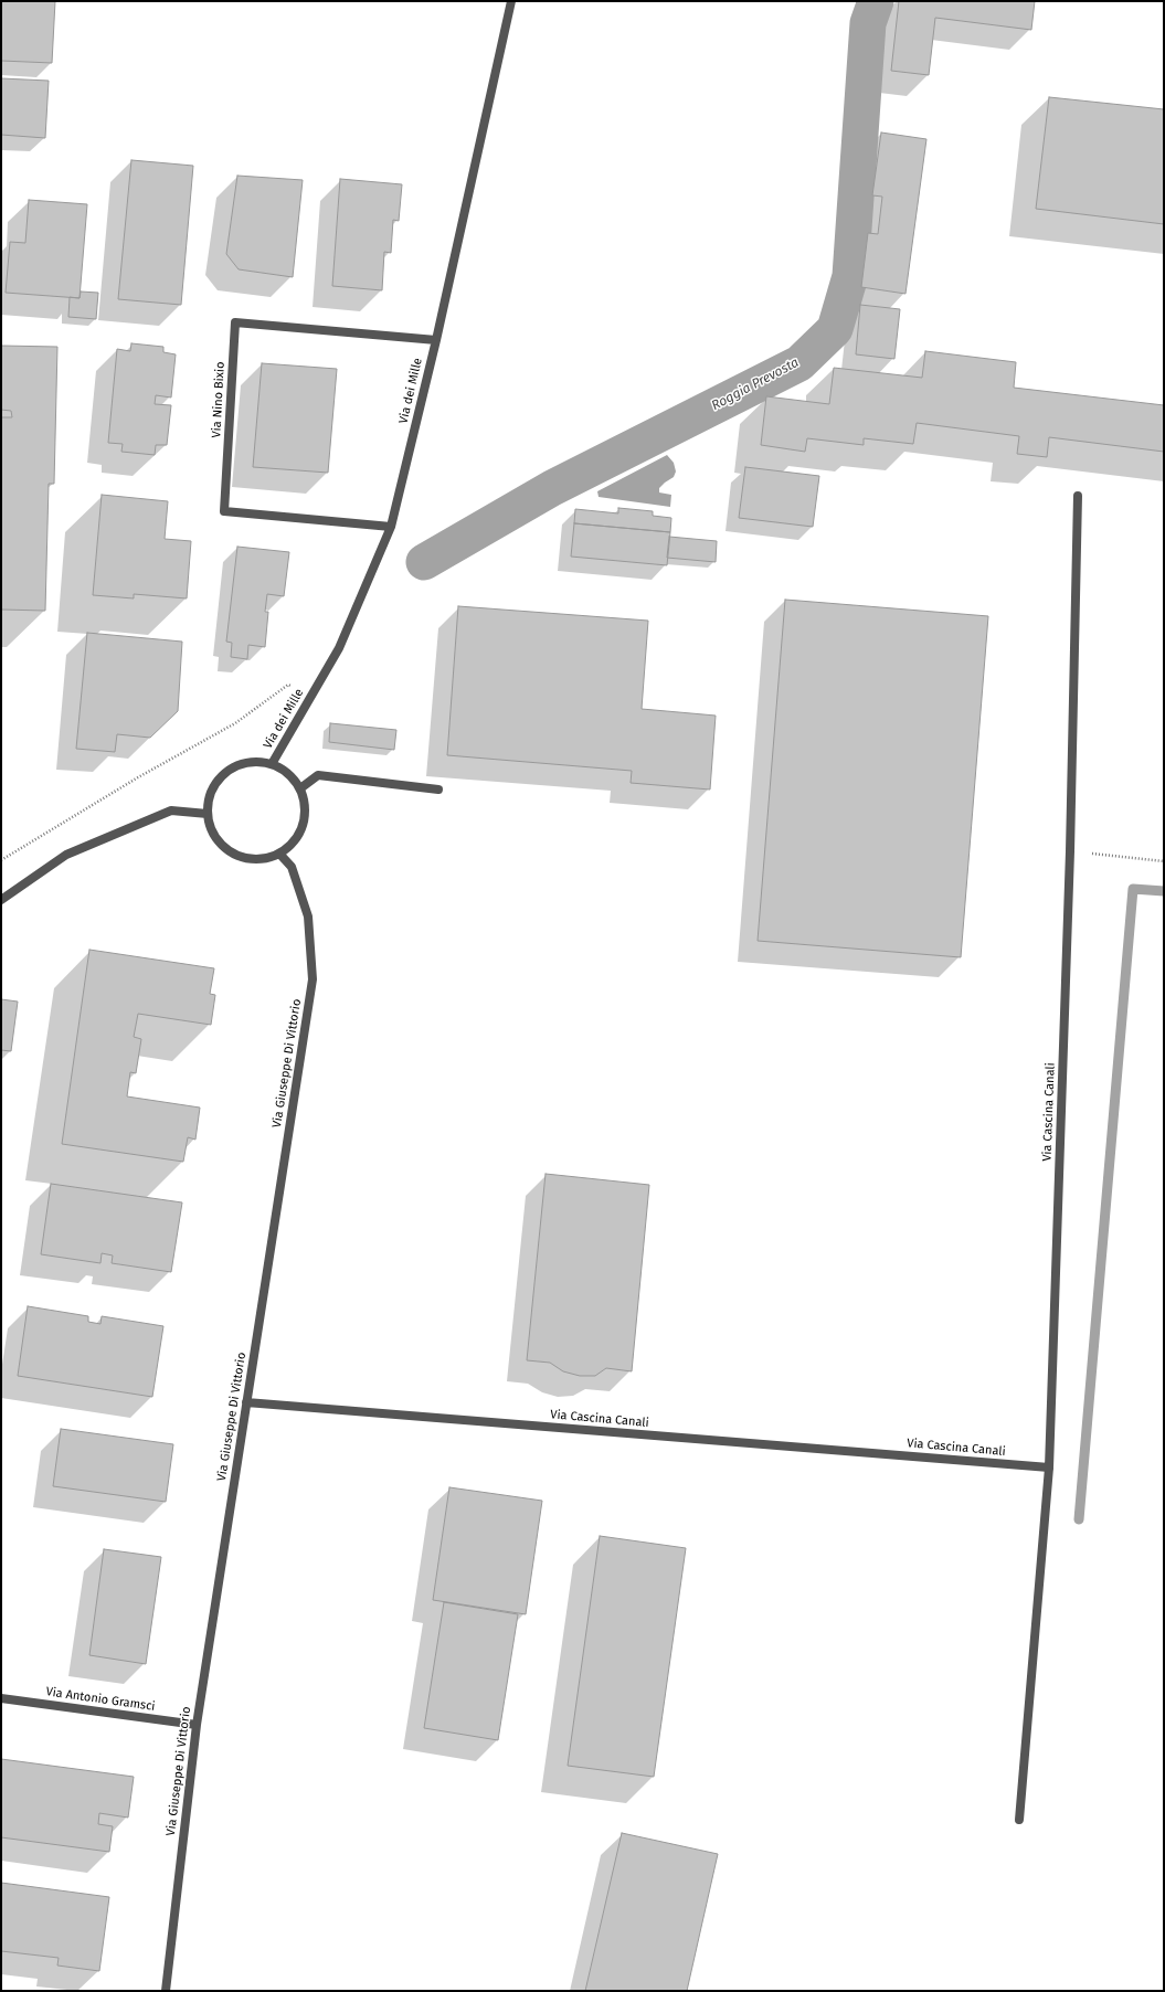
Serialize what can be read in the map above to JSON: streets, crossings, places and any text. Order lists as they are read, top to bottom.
{
  "streets": {
    "street": [
      "Via dei Mille",
      "Via Nino Bixio",
      "Via Giuseppe Di Vittorio",
      "Via Cascina Canali",
      "Via Antonio Gramsci"
    ]
  },
  "crossings": [
    ["Via dei Mille", "Via Nino Bixio"],
    ["Via dei Mille", "Via Giuseppe Di Vittorio"],
    ["Via Giuseppe Di Vittorio", "Via Cascina Canali"],
    ["Via Giuseppe Di Vittorio", "Via Antonio Gramsci"]
  ],
  "water": ["Roggia Prevosta"]
}
